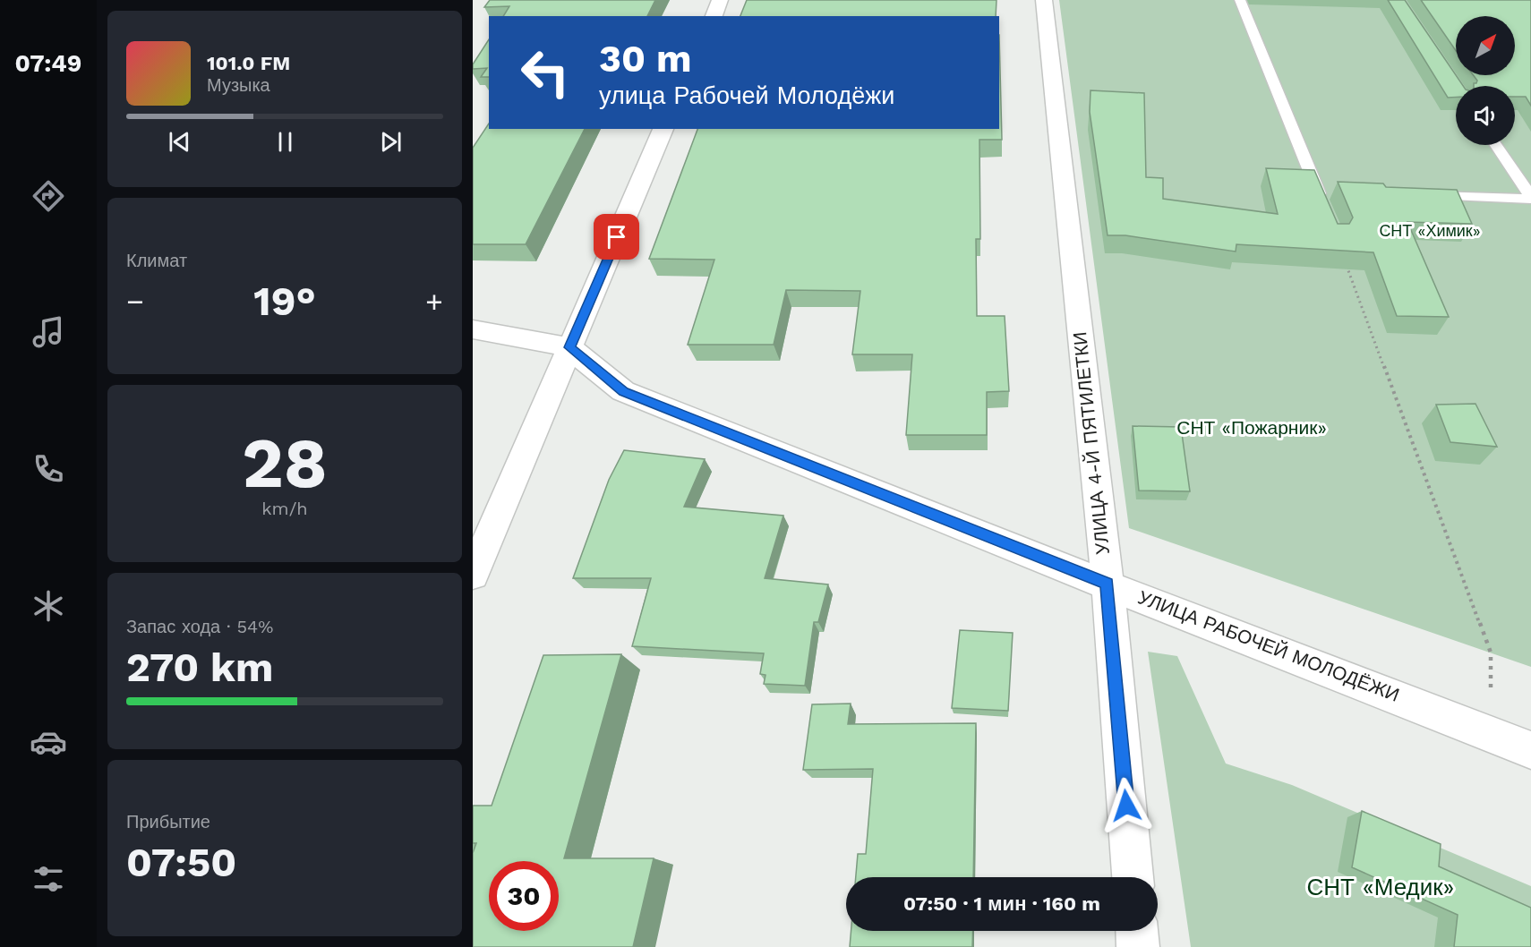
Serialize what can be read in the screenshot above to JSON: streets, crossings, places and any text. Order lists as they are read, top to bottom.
{
  "streets": {
    "street": ["УЛИЦА 4-Й ПЯТИЛЕТКИ", "УЛИЦА РАБОЧЕЙ МОЛОДЁЖИ"]
  },
  "crossings": [
    ["УЛИЦА 4-Й ПЯТИЛЕТКИ", "УЛИЦА РАБОЧЕЙ МОЛОДЁЖИ"]
  ],
  "parks": ["СНТ «Химик»", "СНТ «Пожарник»", "СНТ «Медик»"],
  "north": "top right",
  "page": {
    "tabs": "07:49",
    "turn": ["30 m", "улица Рабочей Молодёжи"],
    "song": ["101.0 FM", "Музыка"],
    "tile": [
      "Климат",
      ["28", "km/h"],
      ["Запас хода · 54%", "270 km"],
      ["Прибытие", "07:50"]
    ],
    "heat": ["−", "19°", "+"],
    "limit": "30",
    "trip": "07:50 · 1 мин · 160 m"
  }
}
